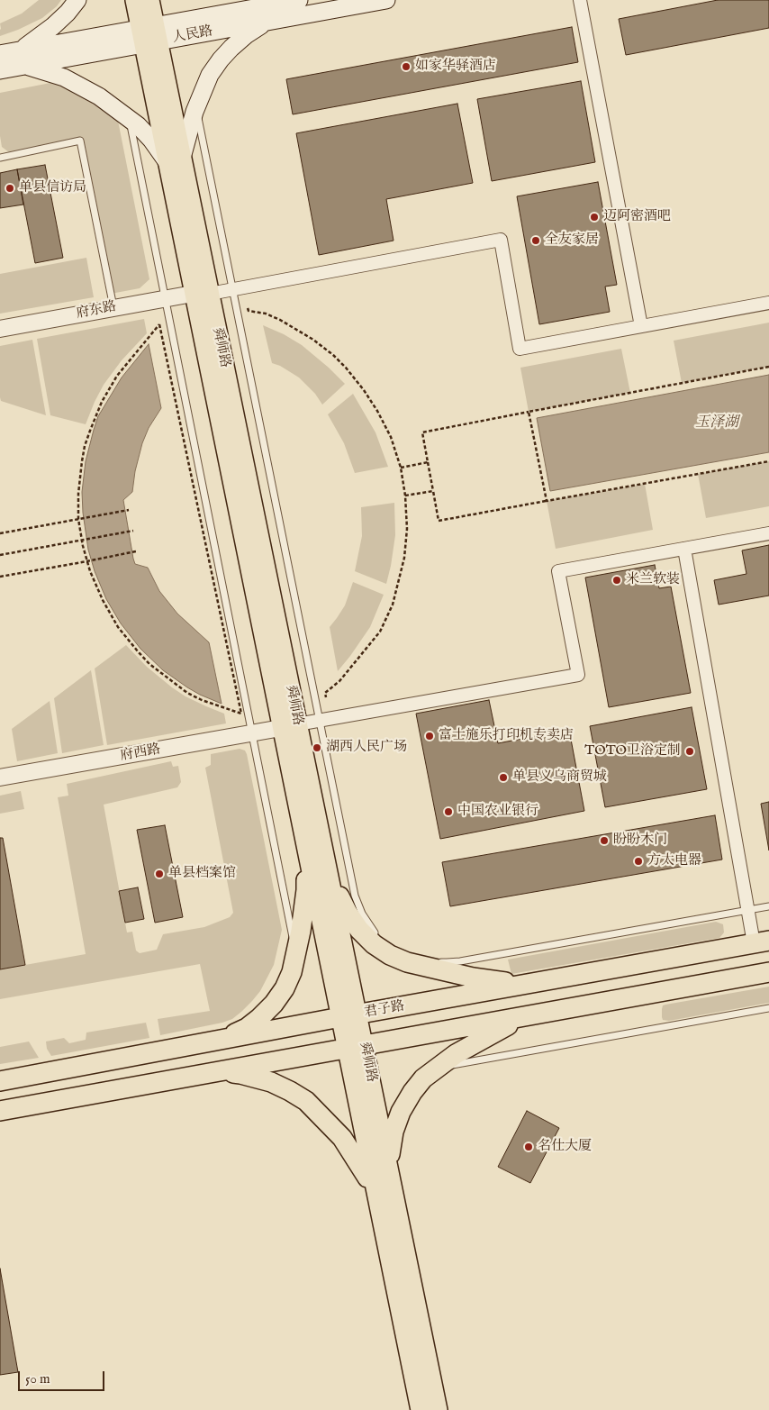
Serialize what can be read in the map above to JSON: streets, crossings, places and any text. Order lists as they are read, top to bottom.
{
  "streets": {
    "main road": ["人民路", "舜师路", "君子路"],
    "street": ["府东路", "府西路"]
  },
  "crossings": [
    ["人民路", "舜师路"],
    ["府东路", "舜师路"],
    ["舜师路", "府西路"],
    ["舜师路", "君子路"]
  ],
  "water": ["玉泽湖"],
  "places": [
    "如家华驿酒店",
    "单县信访局",
    "迈阿密酒吧",
    "全友家居",
    "米兰软装",
    "富士施乐打印机专卖店",
    "湖西人民广场",
    "TOTO卫浴定制",
    "单县义乌商贸城",
    "中国农业银行",
    "盼盼木门",
    "方太电器",
    "单县档案馆",
    "名仕大厦"
  ],
  "scale_bar": "50 m"
}
